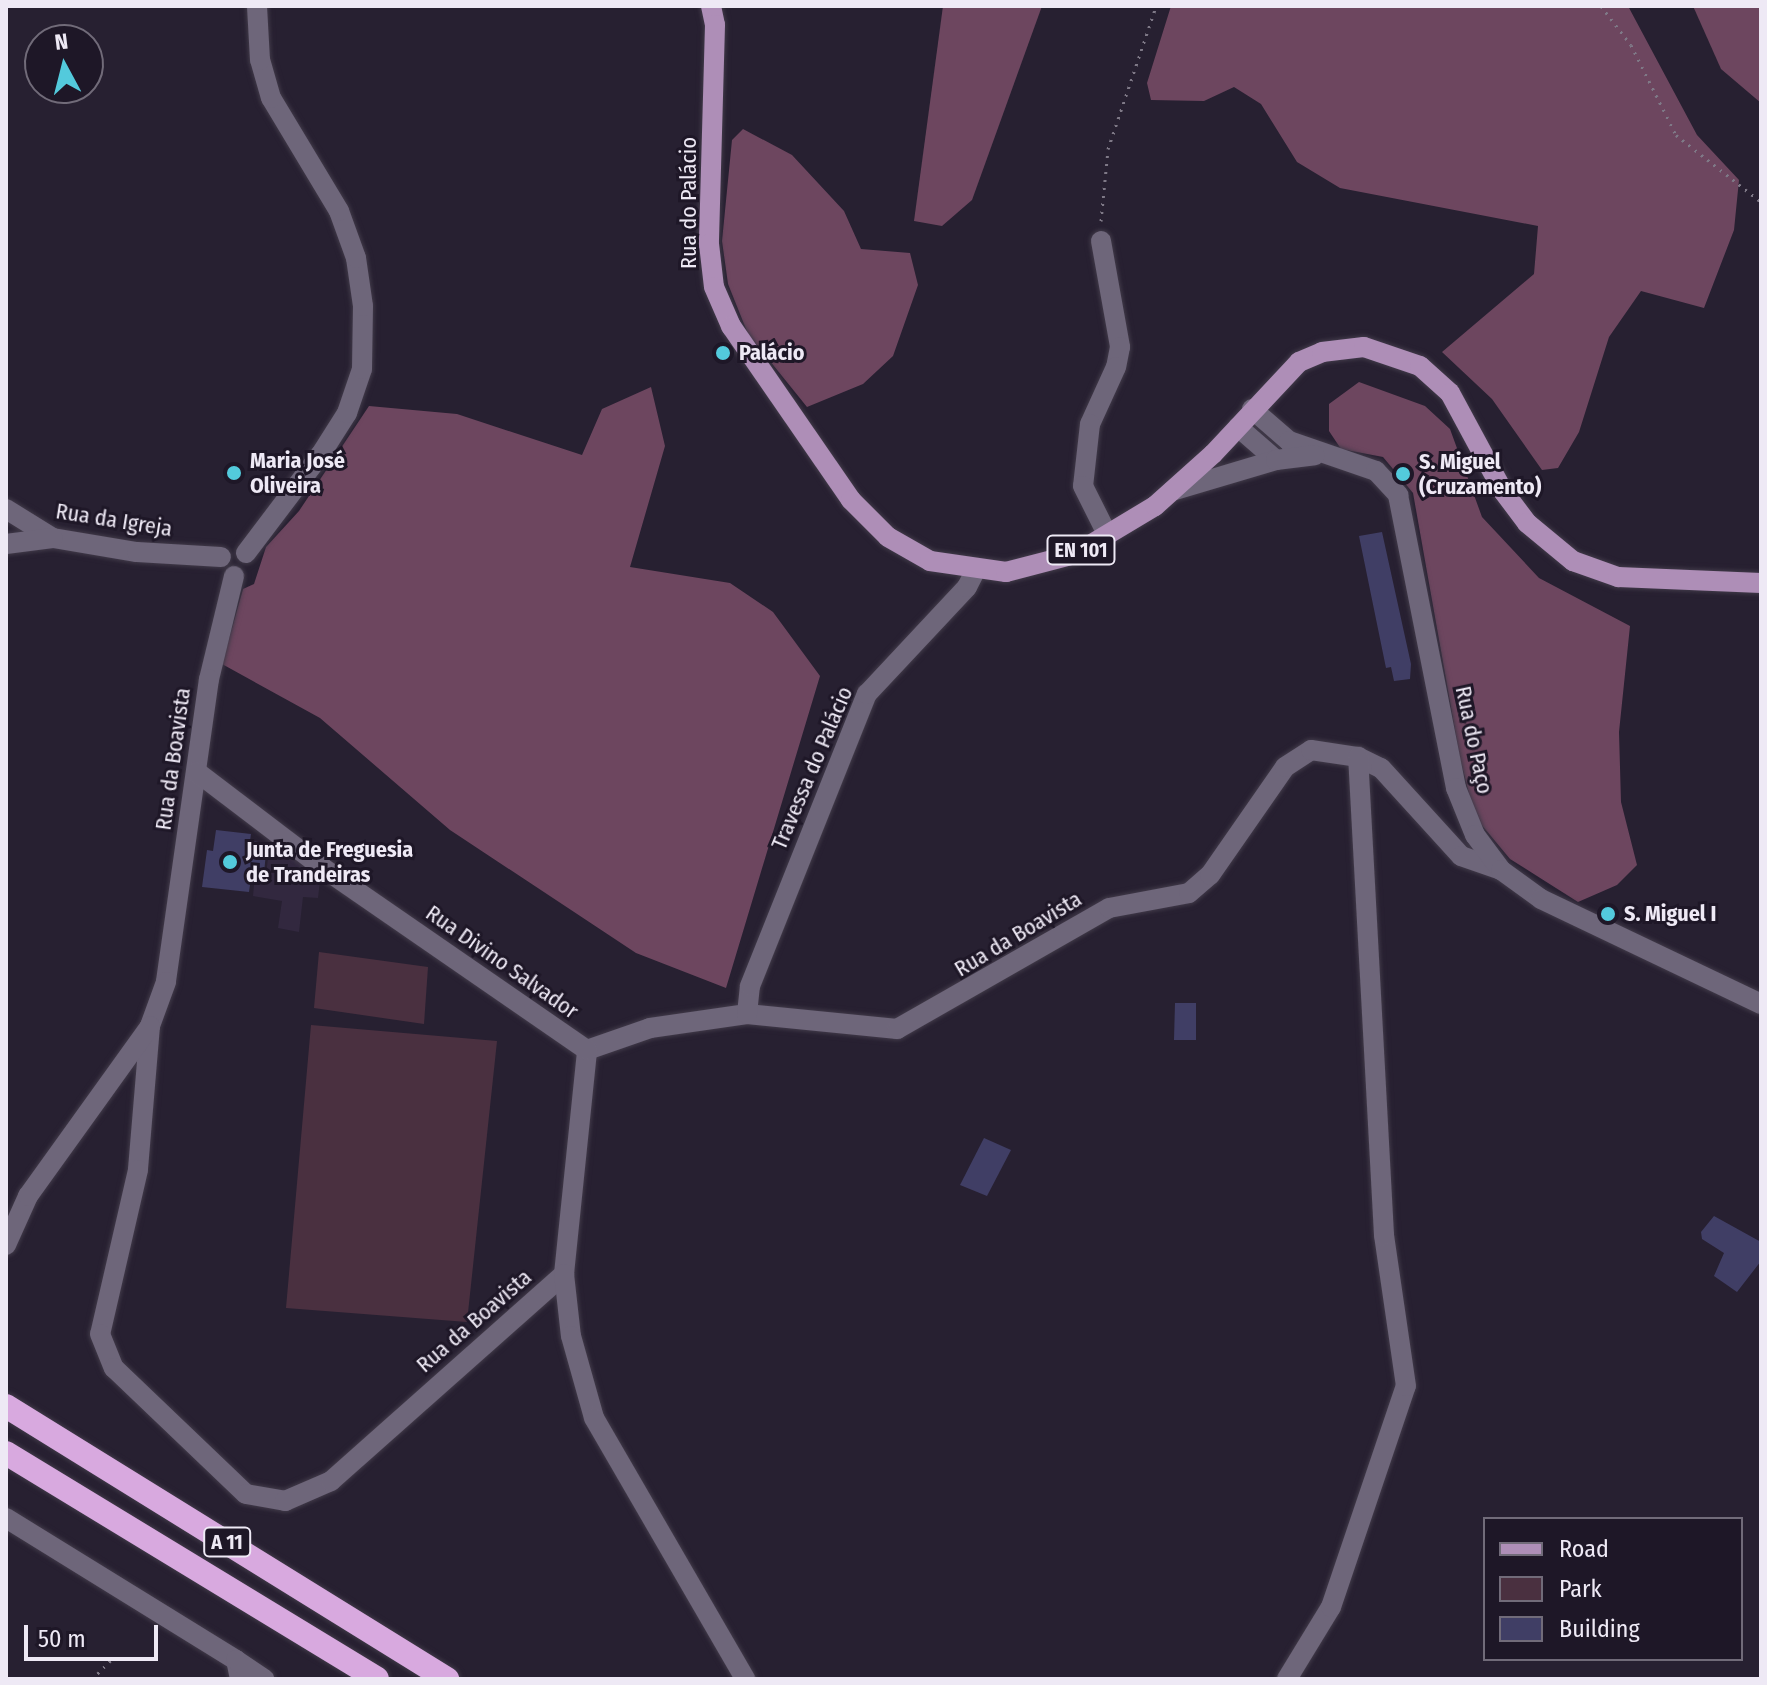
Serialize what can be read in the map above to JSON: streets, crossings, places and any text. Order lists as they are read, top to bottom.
{
  "streets": {
    "highway": ["A 11"],
    "main road": ["Rua do Palácio", "EN 101"],
    "street": [
      "Rua da Igreja",
      "Rua do Paço",
      "Rua da Boavista",
      "Travessa do Palácio",
      "Rua Divino Salvador"
    ]
  },
  "crossings": [
    ["Rua do Palácio", "EN 101"],
    ["Rua do Palácio", "Travessa do Palácio"],
    ["Rua da Igreja", "Rua da Boavista"],
    ["EN 101", "Rua do Paço"],
    ["EN 101", "Travessa do Palácio"],
    ["Rua do Paço", "Rua da Boavista"],
    ["Rua da Boavista", "Travessa do Palácio"],
    ["Rua da Boavista", "Rua Divino Salvador"]
  ],
  "places": [
    "Palácio",
    "Maria José Oliveira",
    "S. Miguel (Cruzamento)",
    "Junta de Freguesia de Trandeiras",
    "S. Miguel I"
  ],
  "legend": ["Road", "Park", "Building"],
  "scale_bar": "50 m",
  "north": "top"
}
